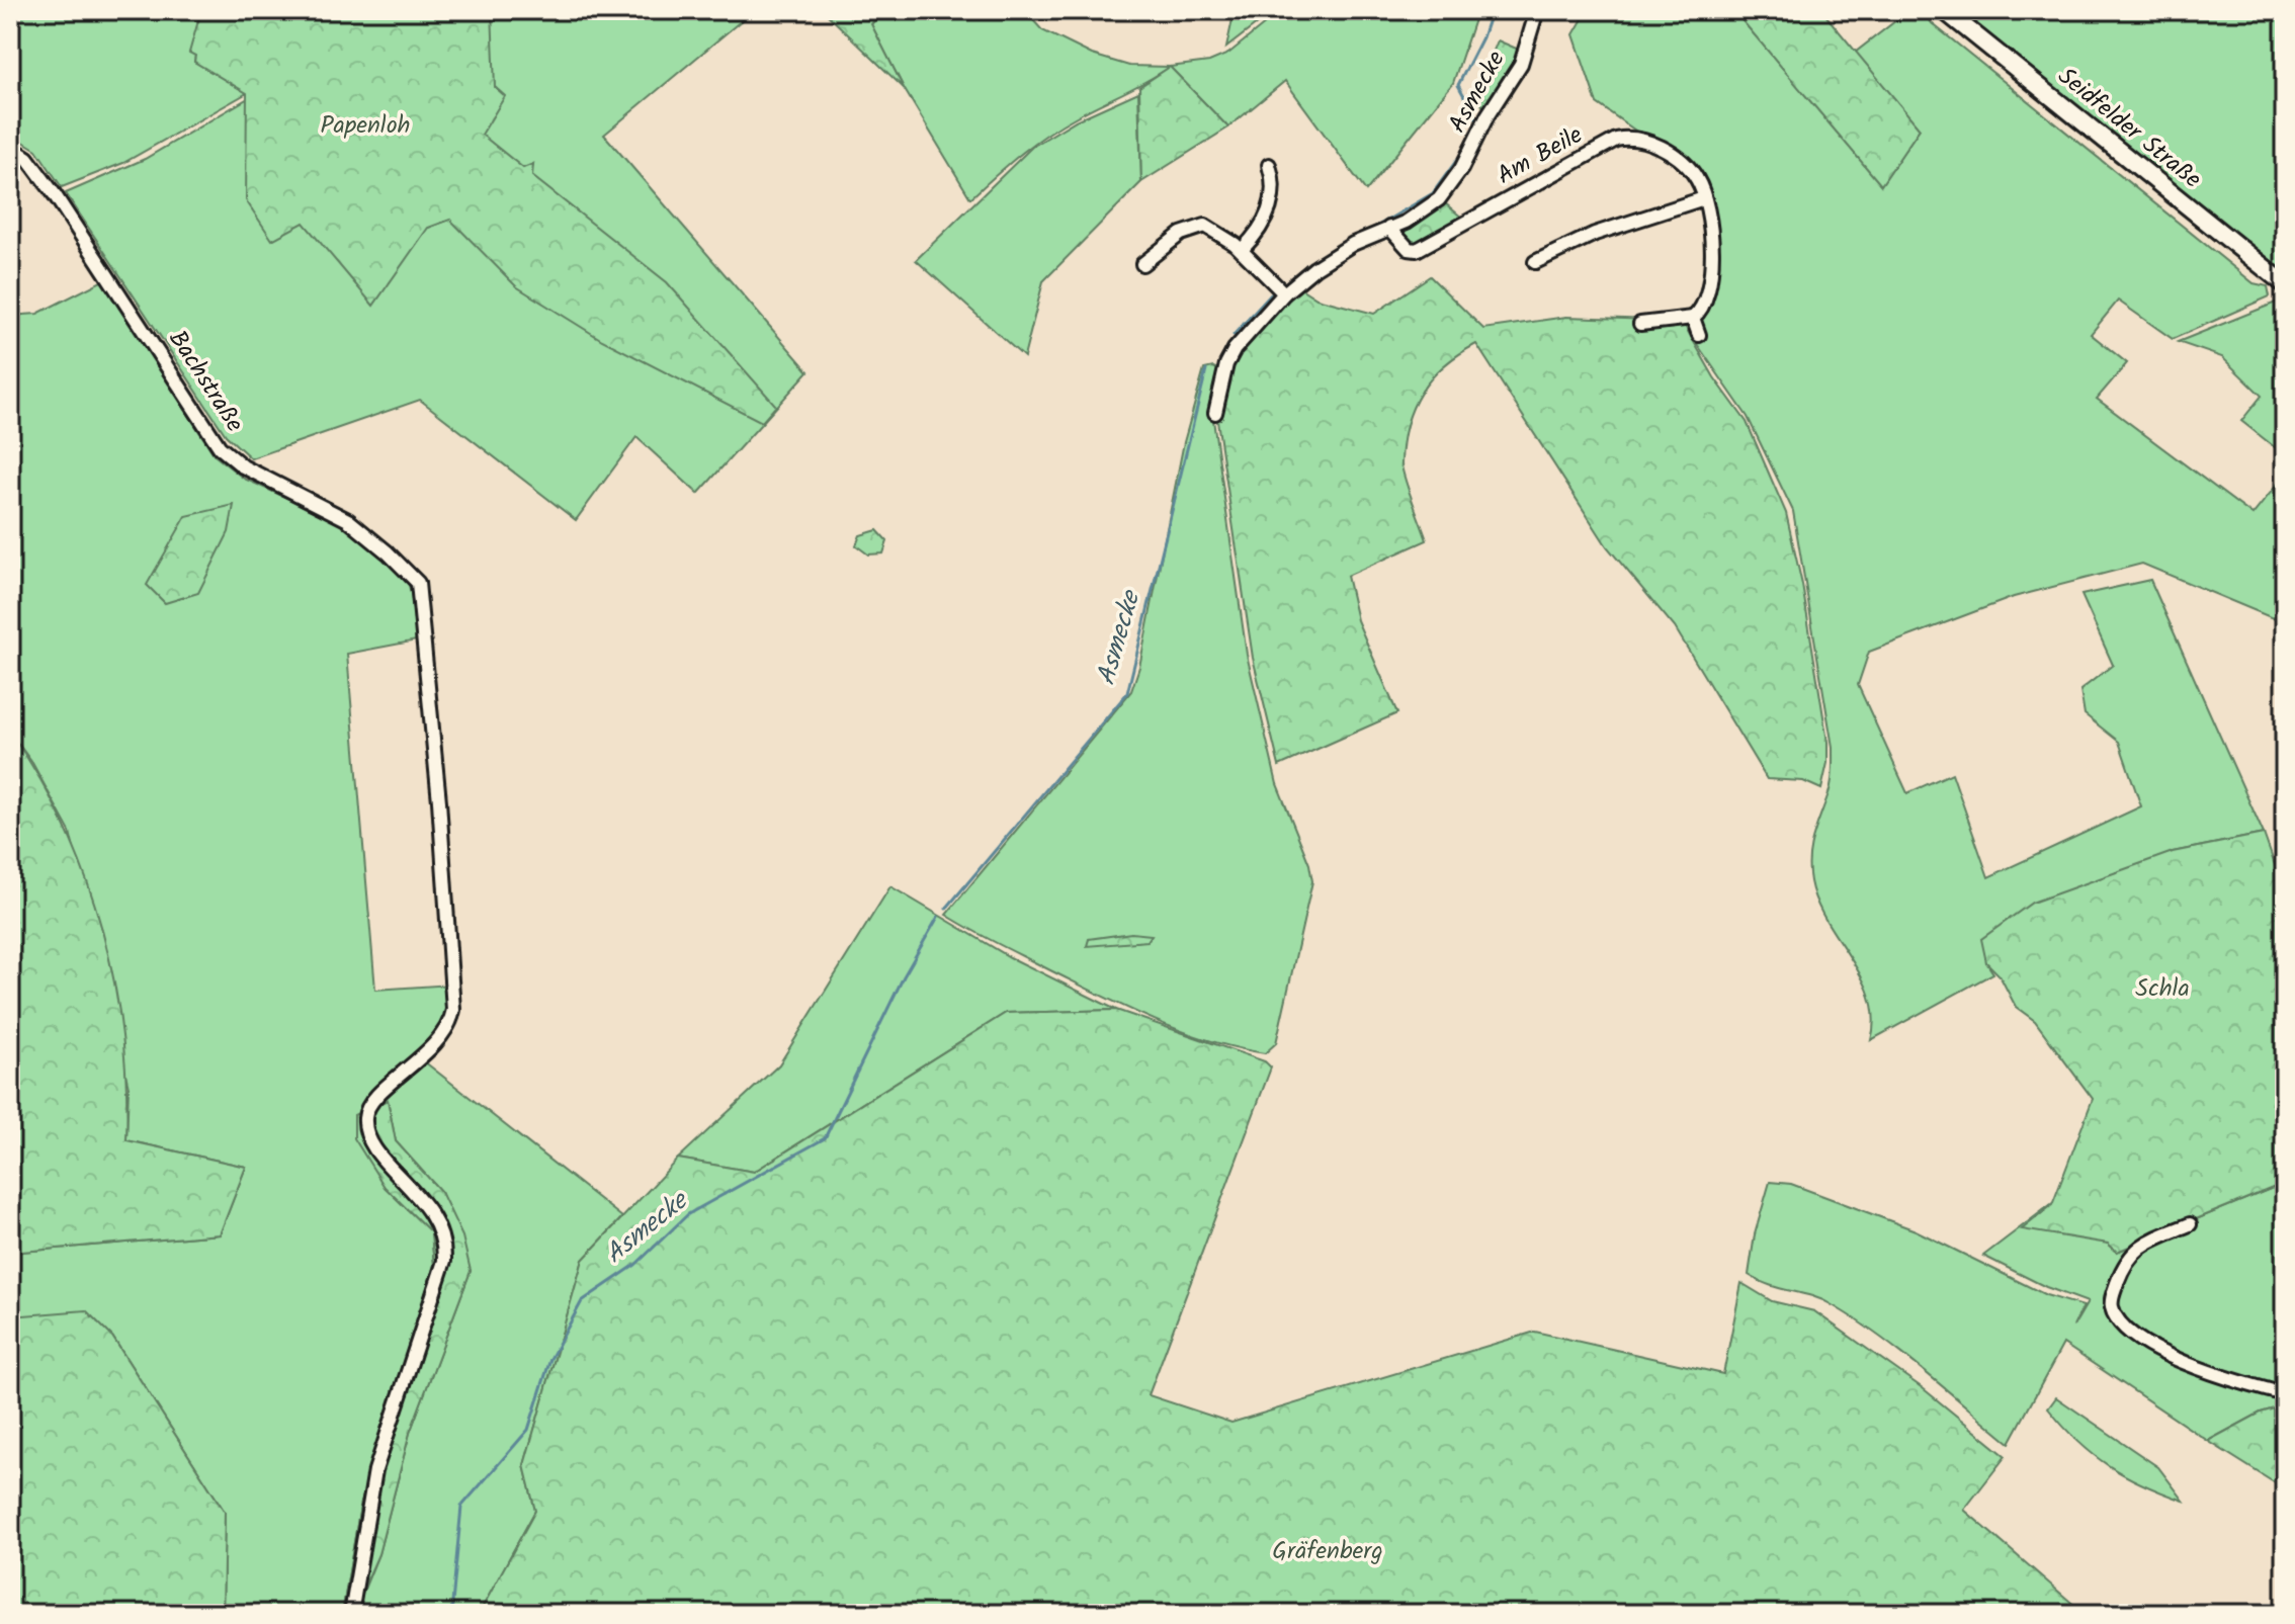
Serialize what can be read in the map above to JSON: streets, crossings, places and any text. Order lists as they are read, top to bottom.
{
  "streets": {
    "main road": ["Seidfelder Straße"],
    "street": ["Asmecke", "Am Beile", "Bachstraße"]
  },
  "crossings": [
    ["Asmecke", "Am Beile"]
  ],
  "water": ["Asmecke"],
  "parks": ["Papenloh", "Schla", "Gräfenberg"]
}
